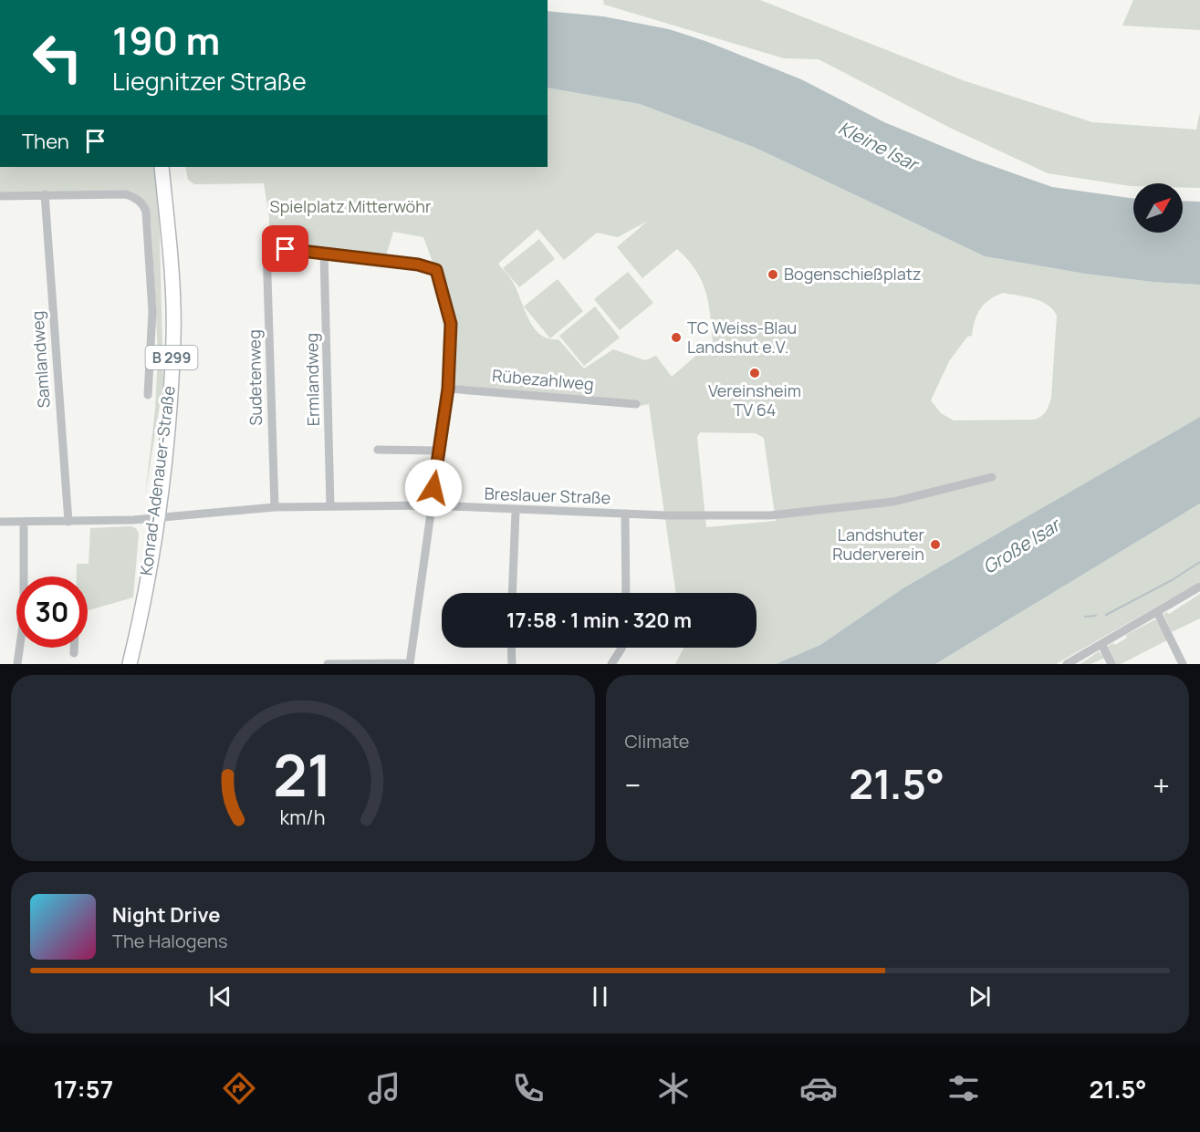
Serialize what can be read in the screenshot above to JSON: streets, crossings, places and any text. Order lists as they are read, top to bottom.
{
  "streets": {
    "main road": ["B 299", "Konrad-Adenauer-Straße"],
    "street": [
      "Samlandweg",
      "Sudetenweg",
      "Ermlandweg",
      "Rübezahlweg",
      "Breslauer Straße"
    ]
  },
  "crossings": [
    ["Samlandweg", "Breslauer Straße"],
    ["Sudetenweg", "Ermlandweg"],
    ["Sudetenweg", "Breslauer Straße"],
    ["Ermlandweg", "Breslauer Straße"],
    ["Konrad-Adenauer-Straße", "Breslauer Straße"]
  ],
  "water": ["Kleine Isar", "Große Isar"],
  "parks": ["Spielplatz Mitterwöhr"],
  "places": [
    "Bogenschießplatz",
    "TC Weiss-Blau Landshut e.V.",
    "Vereinsheim TV 64",
    "Landshuter Ruderverein"
  ],
  "north": "top right",
  "page": {
    "turn": ["190 m", "Liegnitzer Straße"],
    "then": "Then",
    "limit": "30",
    "trip": "17:58 · 1 min · 320 m",
    "tile": "Climate",
    "heat": ["−", "21.5°", "+"],
    "song": ["Night Drive", "The Halogens"],
    "tabs": ["17:57", "21.5°"],
    "gauge": ["21", "km/h"]
  }
}
